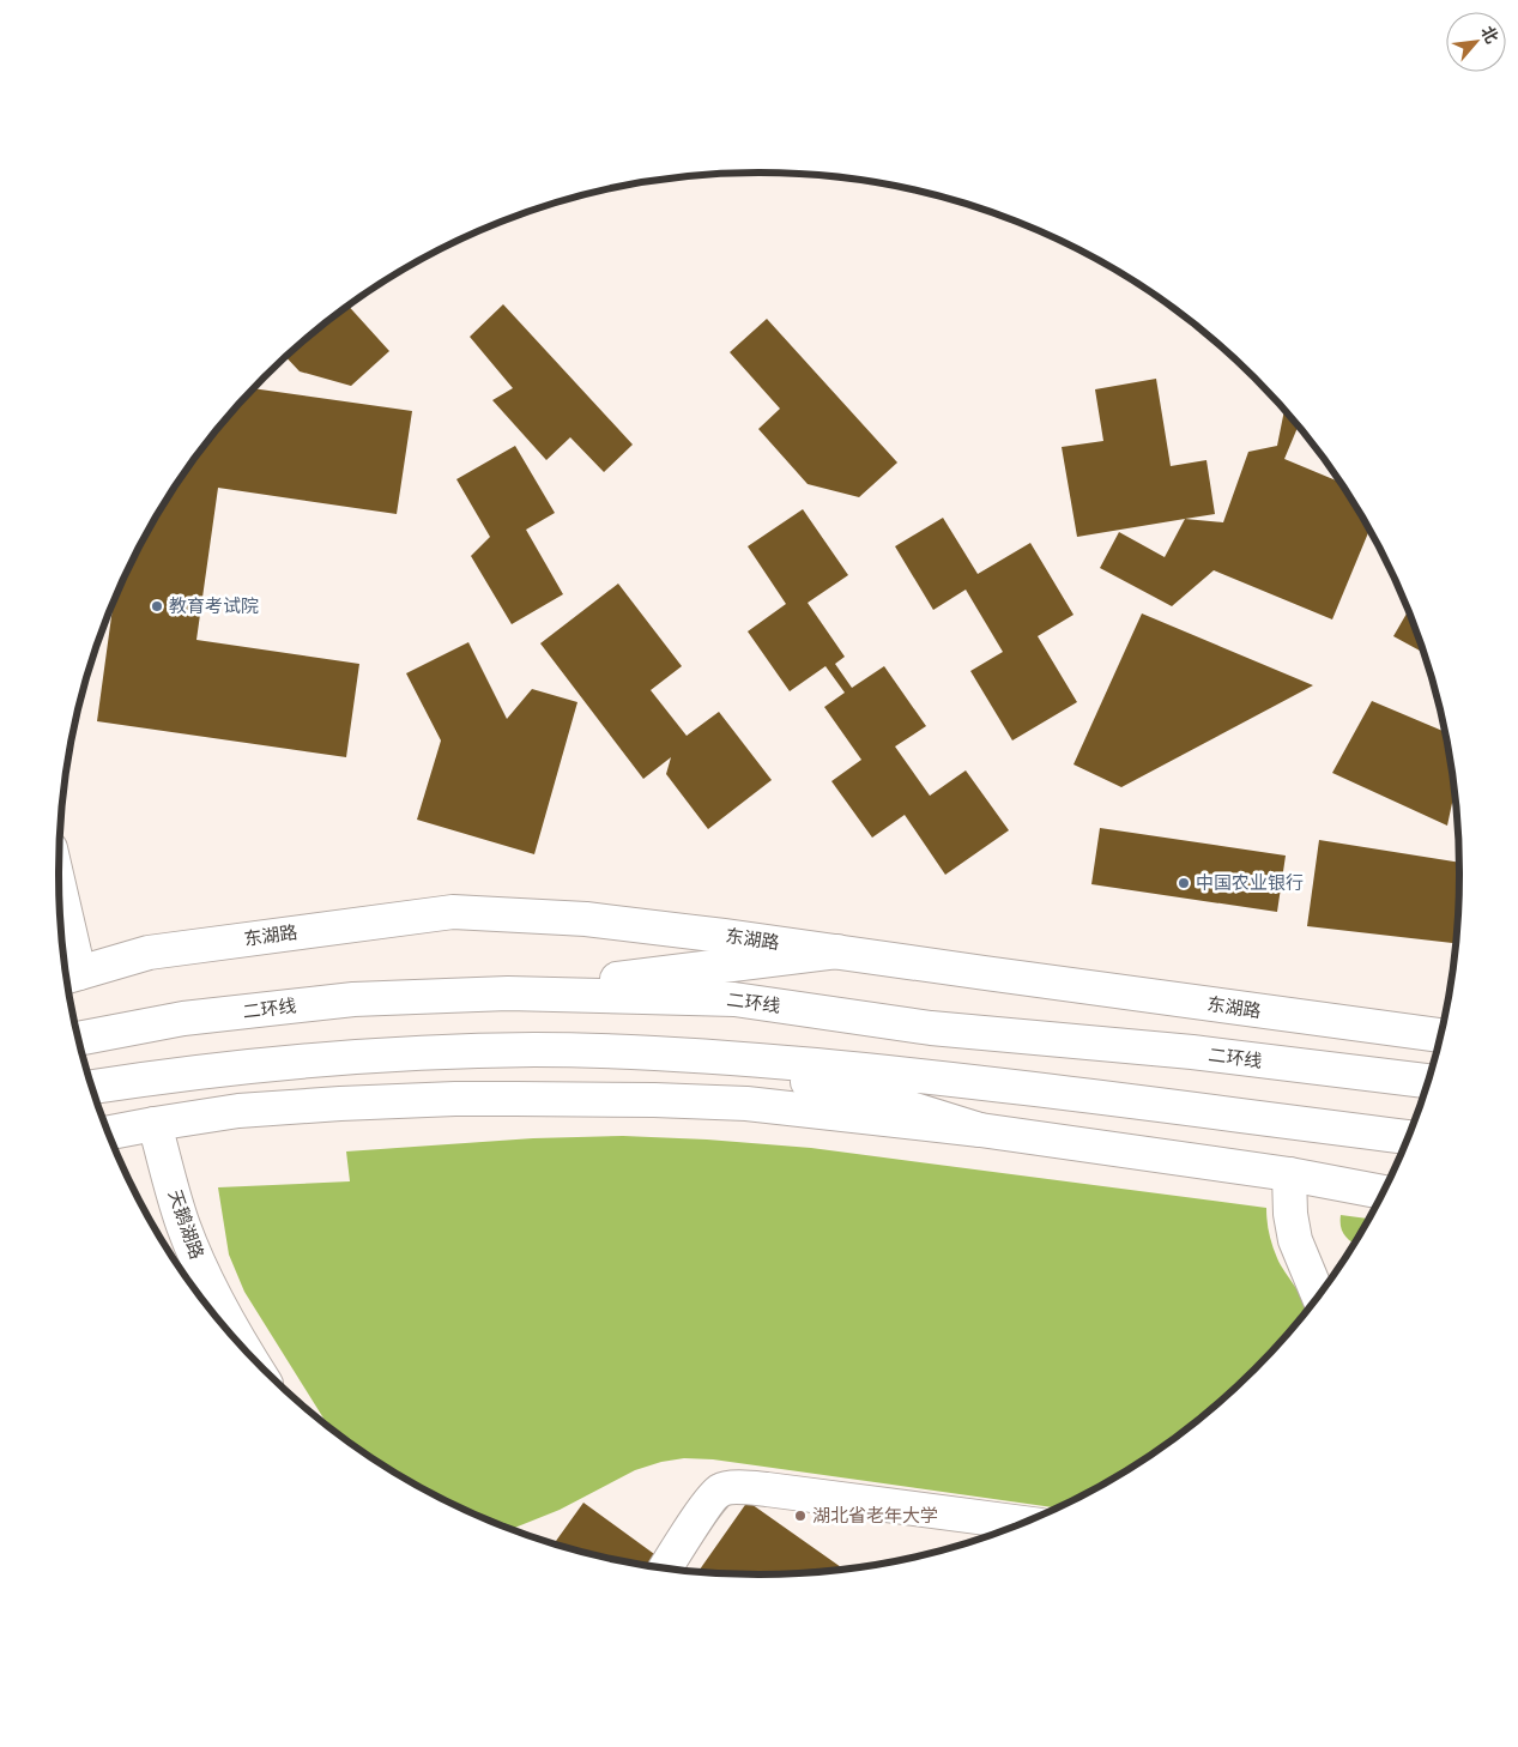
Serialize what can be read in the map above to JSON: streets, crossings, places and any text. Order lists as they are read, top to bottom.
{
  "streets": {
    "main road": ["东湖路", "二环线", "天鹅湖路"]
  },
  "places": ["教育考试院", "中国农业银行", "湖北省老年大学"],
  "north": "top right"
}
